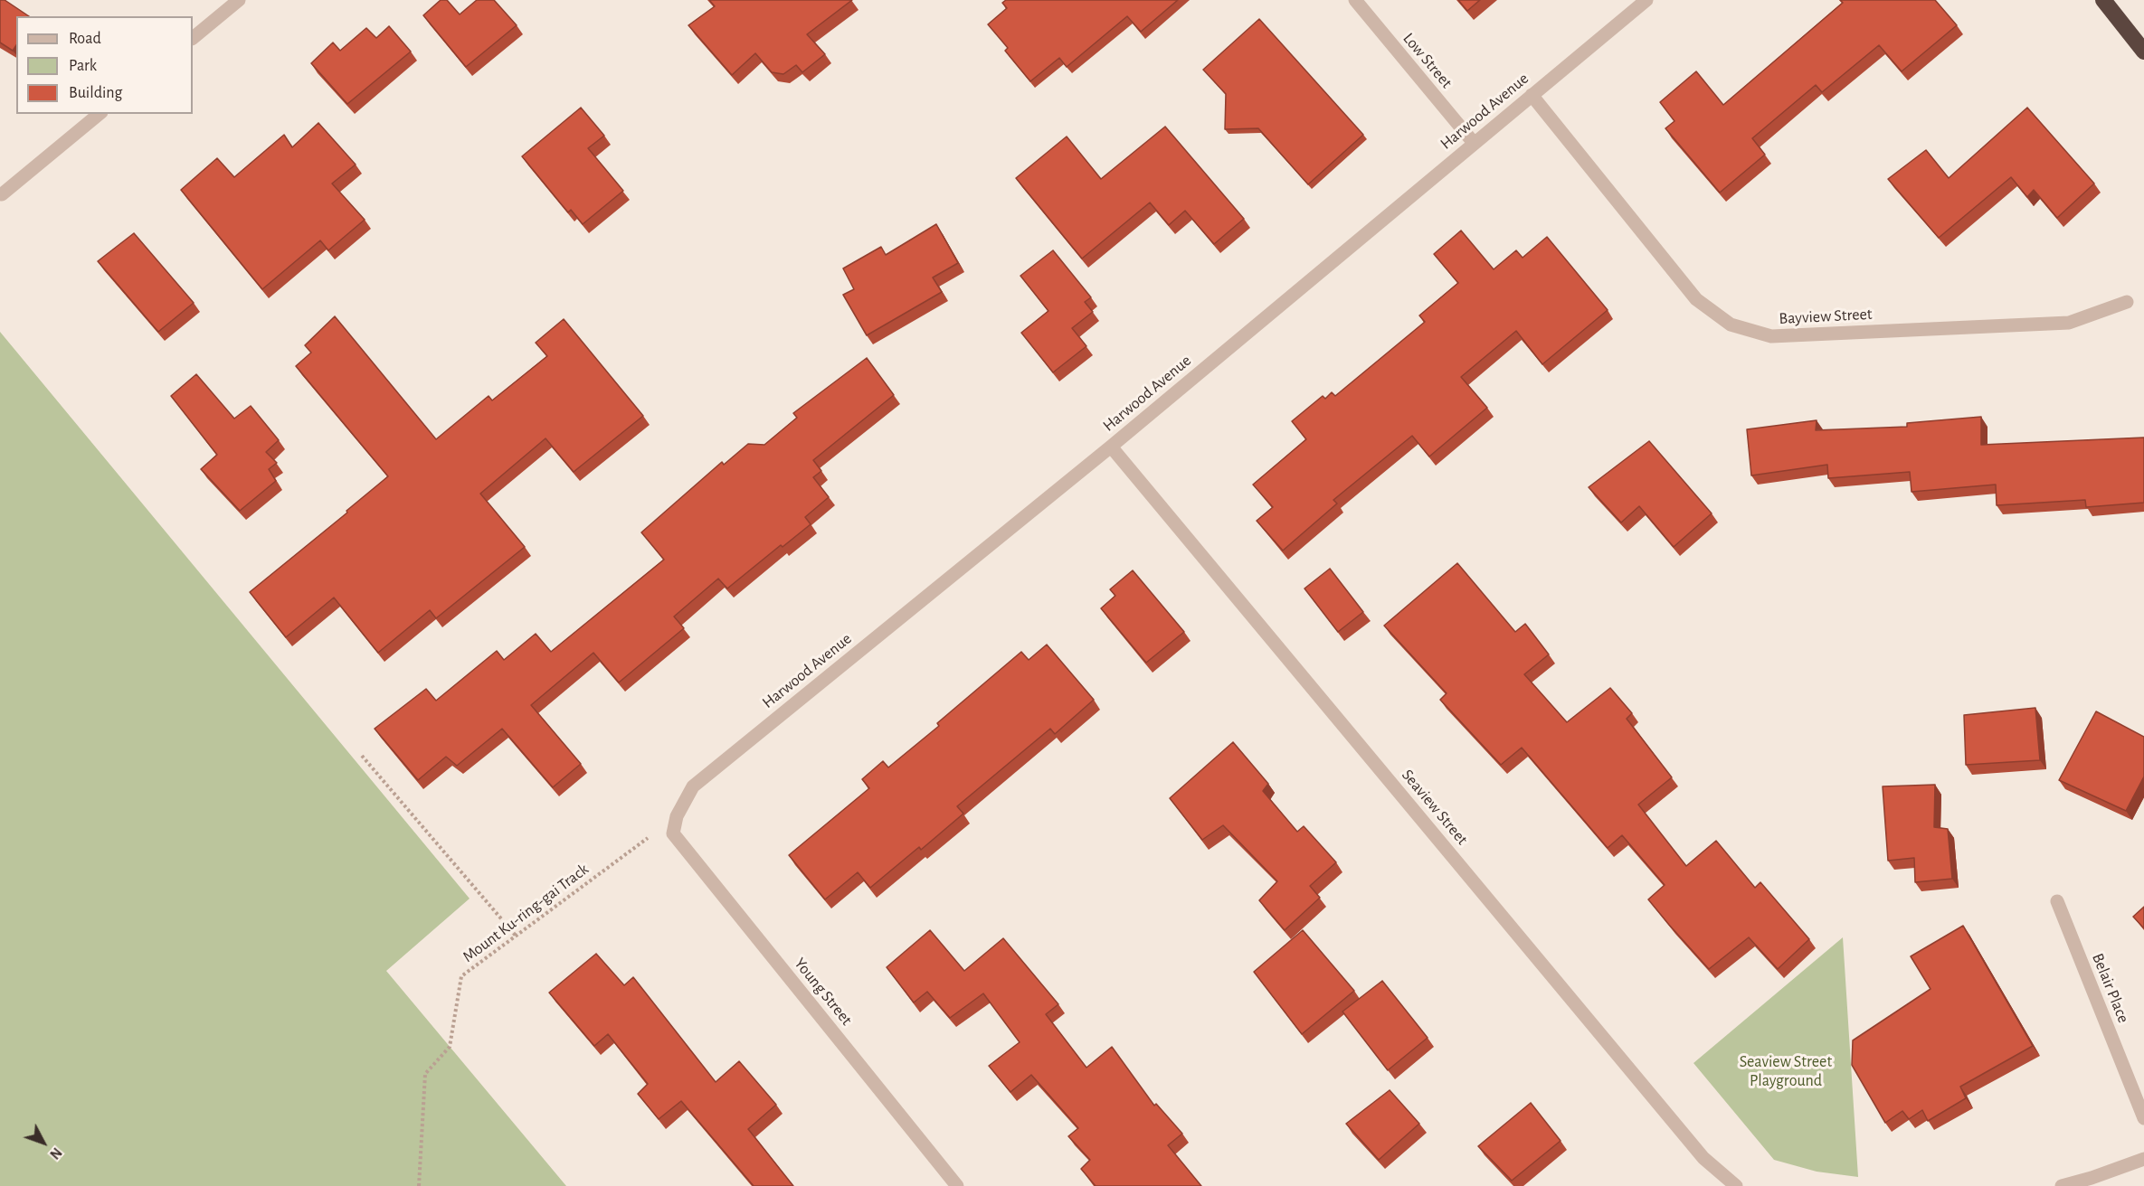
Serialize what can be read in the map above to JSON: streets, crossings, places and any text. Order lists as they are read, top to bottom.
{
  "streets": {
    "street": [
      "Low Street",
      "Harwood Avenue",
      "Bayview Street",
      "Seaview Street",
      "Belair Place",
      "Young Street"
    ],
    "path": ["Mount Ku-ring-gai Track"]
  },
  "crossings": [
    ["Low Street", "Harwood Avenue"],
    ["Harwood Avenue", "Bayview Street"],
    ["Harwood Avenue", "Seaview Street"],
    ["Harwood Avenue", "Mount Ku-ring-gai Track"],
    ["Harwood Avenue", "Young Street"],
    ["Mount Ku-ring-gai Track", "Young Street"]
  ],
  "parks": ["Seaview Street Playground"],
  "legend": ["Road", "Park", "Building"],
  "north": "bottom right"
}
